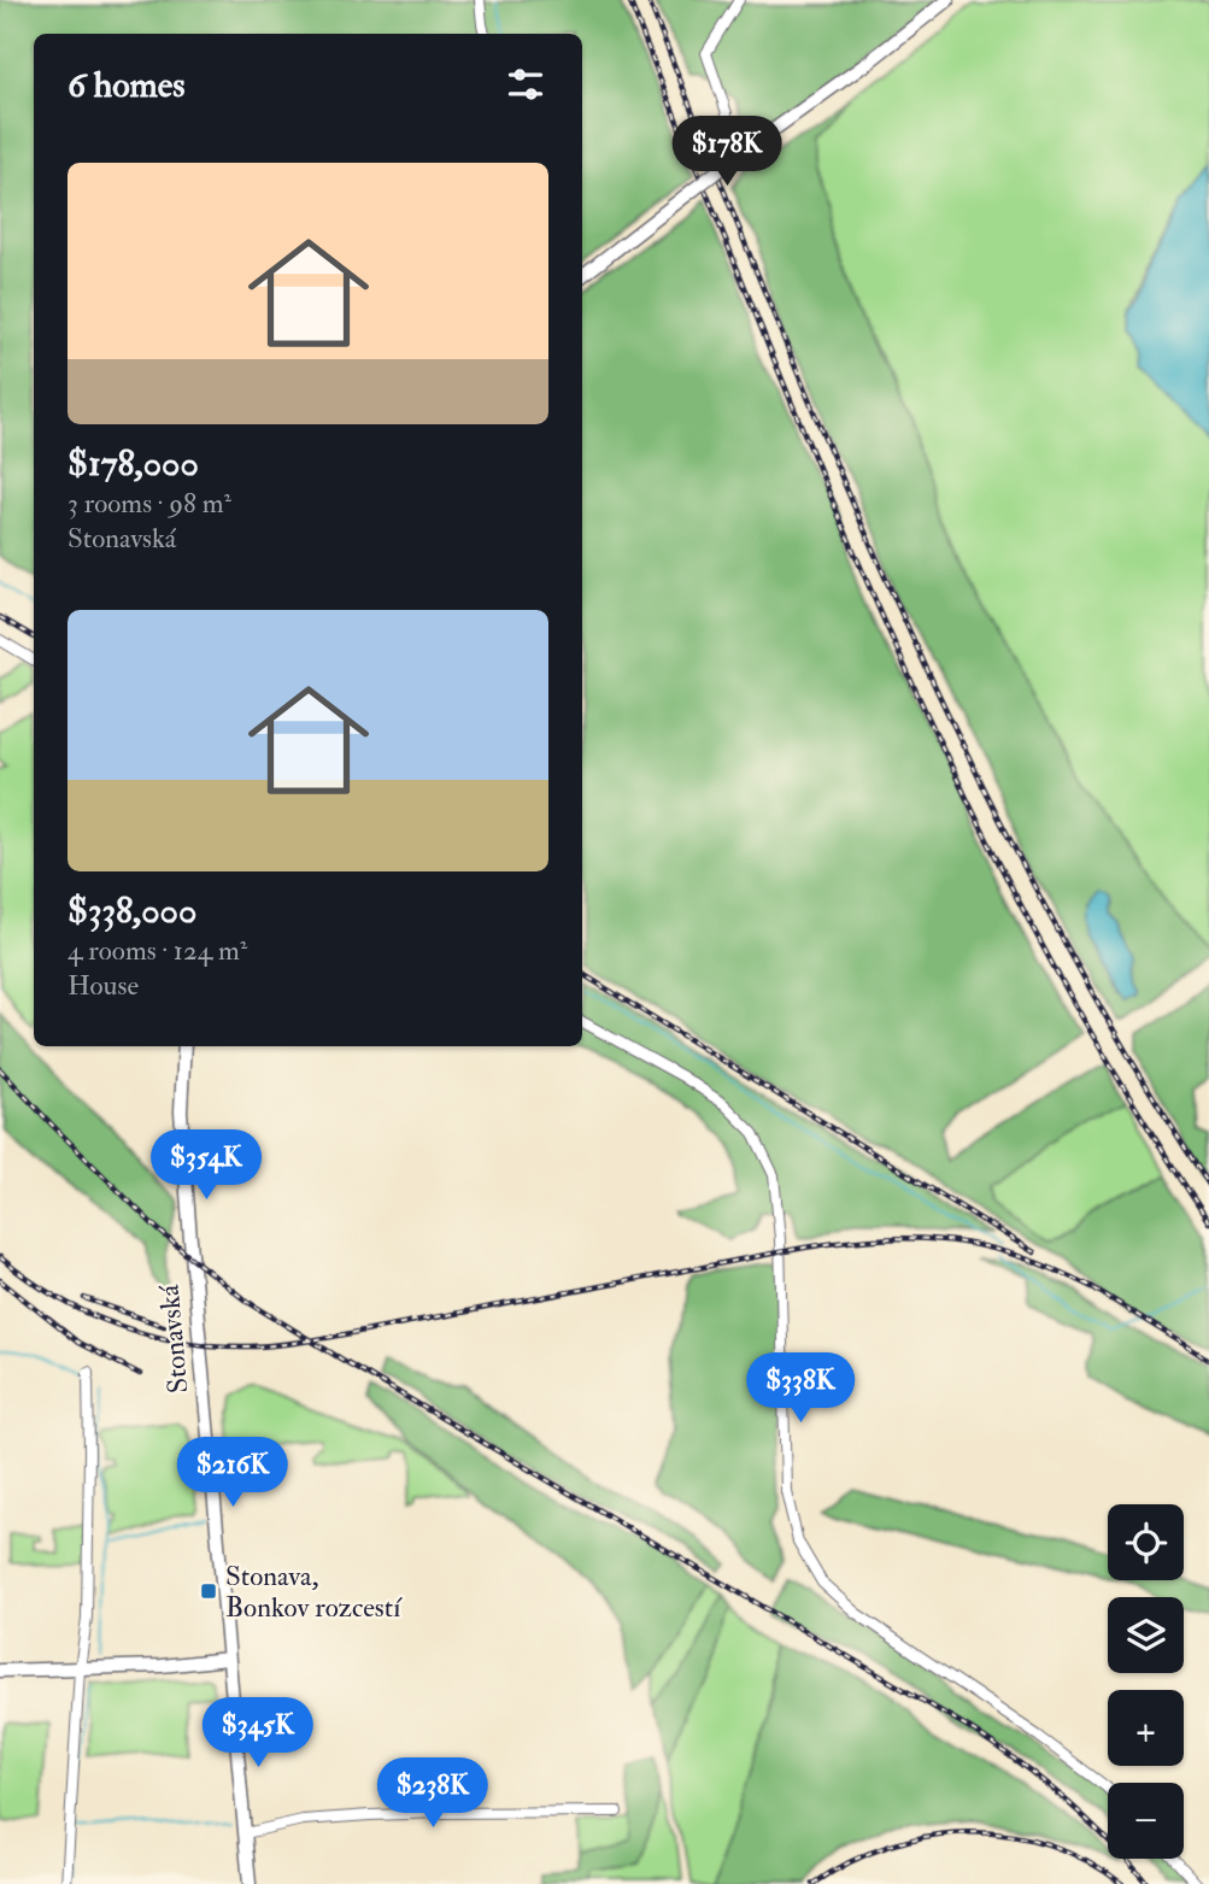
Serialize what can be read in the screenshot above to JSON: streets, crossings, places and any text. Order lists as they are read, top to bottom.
{
  "streets": {
    "street": ["Stonavská"]
  },
  "places": {
    "transit": ["Stonava, Bonkov rozcestí"]
  },
  "page": {
    "heading": "6 homes",
    "price": [
      "$178K",
      "$354K",
      "$338K",
      "$216K",
      "$345K",
      "$238K"
    ],
    "list": [
      {
        "name": "$178,000",
        "note": "3 rooms · 98 m² · Stonavská"
      },
      {
        "name": "$338,000",
        "note": "4 rooms · 124 m² · House"
      }
    ],
    "map_buttons": ["+", "−"]
  }
}
